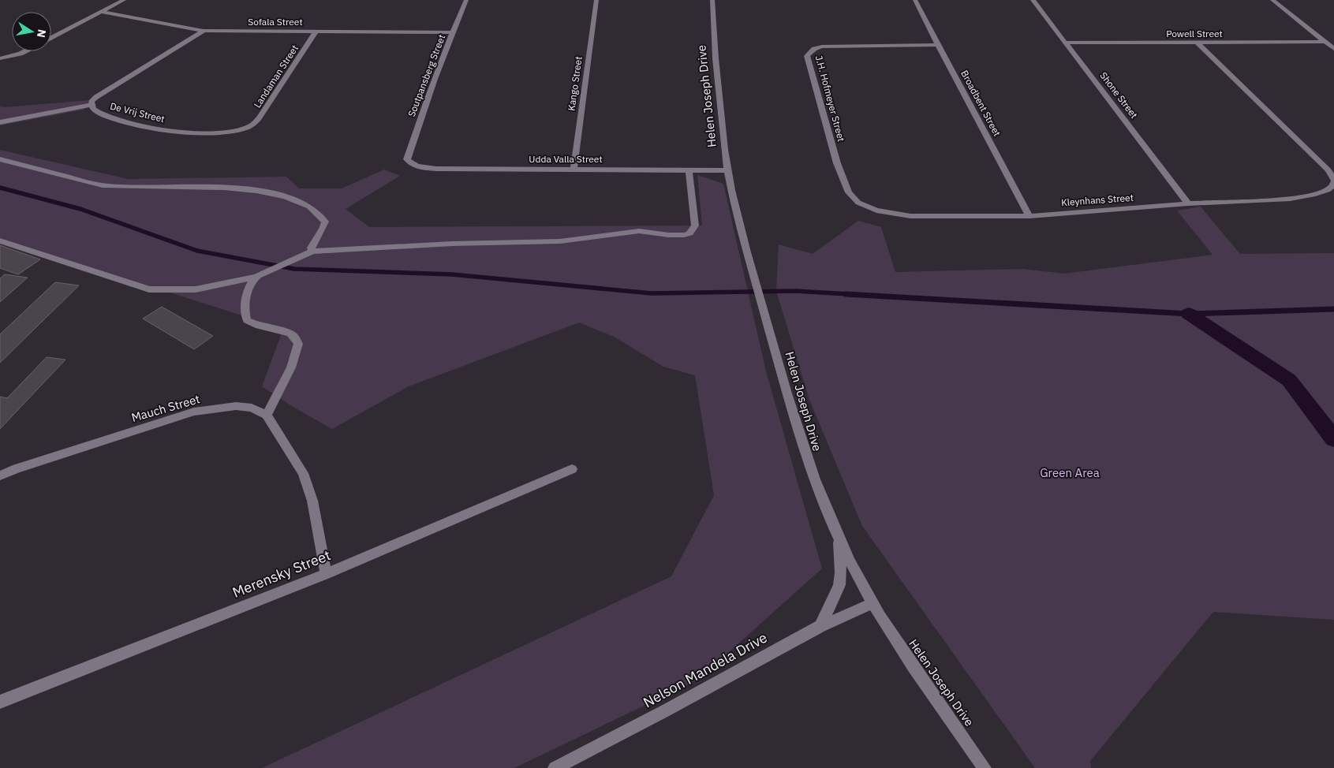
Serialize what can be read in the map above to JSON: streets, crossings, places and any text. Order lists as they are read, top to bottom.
{
  "streets": {
    "street": [
      "Sofala Street",
      "Powell Street",
      "Soutpansberg Street",
      "Landaman Street",
      "Kango Street",
      "Shone Street",
      "Helen Joseph Drive",
      "J.H. Hofmeyer Street",
      "Broadbent Street",
      "De Vrij Street",
      "Udda Valla Street",
      "Kleynhans Street",
      "Mauch Street",
      "Merensky Street",
      "Nelson Mandela Drive"
    ]
  },
  "crossings": [
    ["Sofala Street", "Soutpansberg Street"],
    ["Sofala Street", "Landaman Street"],
    ["Sofala Street", "De Vrij Street"],
    ["Powell Street", "Shone Street"],
    ["Powell Street", "Kleynhans Street"],
    ["Soutpansberg Street", "Udda Valla Street"],
    ["Landaman Street", "De Vrij Street"],
    ["Kango Street", "Udda Valla Street"],
    ["Shone Street", "Kleynhans Street"],
    ["Helen Joseph Drive", "Udda Valla Street"],
    ["Helen Joseph Drive", "Nelson Mandela Drive"],
    ["J.H. Hofmeyer Street", "Broadbent Street"],
    ["J.H. Hofmeyer Street", "Kleynhans Street"],
    ["Broadbent Street", "Kleynhans Street"]
  ],
  "parks": ["Green Area"],
  "north": "right"
}
